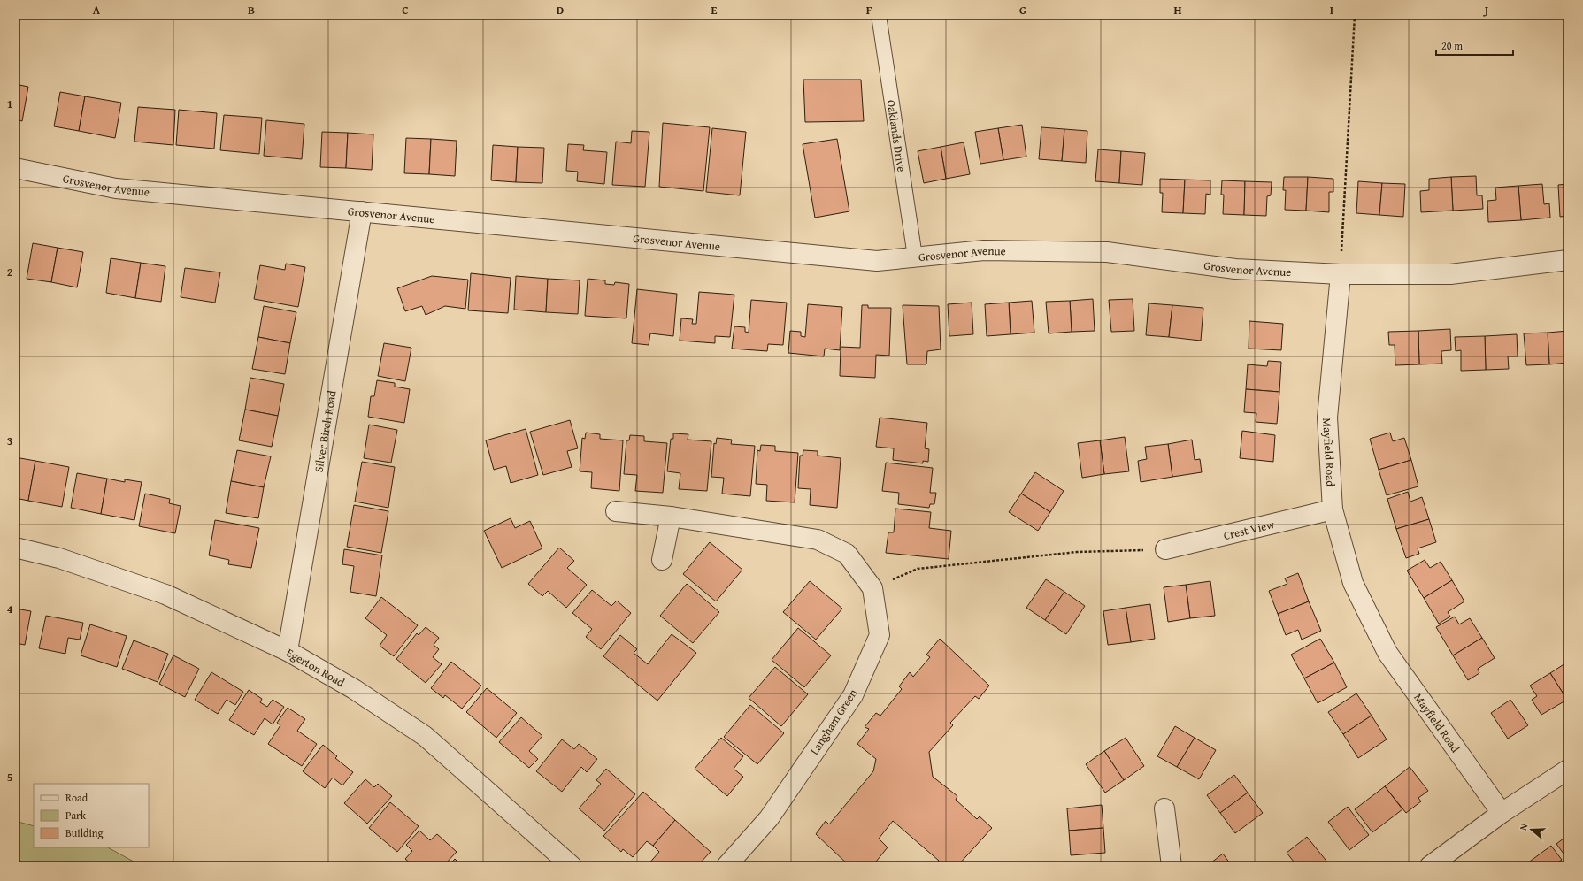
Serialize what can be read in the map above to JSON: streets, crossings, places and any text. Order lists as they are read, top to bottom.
{
  "streets": {
    "street": [
      "Grosvenor Avenue",
      "Silver Birch Road",
      "Mayfield Road",
      "Crest View",
      "Egerton Road",
      "Langham Green"
    ],
    "lane": ["Oaklands Drive"]
  },
  "crossings": [
    ["Oaklands Drive", "Grosvenor Avenue"],
    ["Grosvenor Avenue", "Silver Birch Road"],
    ["Grosvenor Avenue", "Mayfield Road"],
    ["Silver Birch Road", "Egerton Road"],
    ["Mayfield Road", "Crest View"]
  ],
  "legend": ["Road", "Park", "Building"],
  "scale_bar": "20 m",
  "north": "left",
  "grid": {
    "columns": [
      "A",
      "B",
      "C",
      "D",
      "E",
      "F",
      "G",
      "H",
      "I",
      "J"
    ],
    "rows": [
      "1",
      "2",
      "3",
      "4",
      "5"
    ]
  }
}
